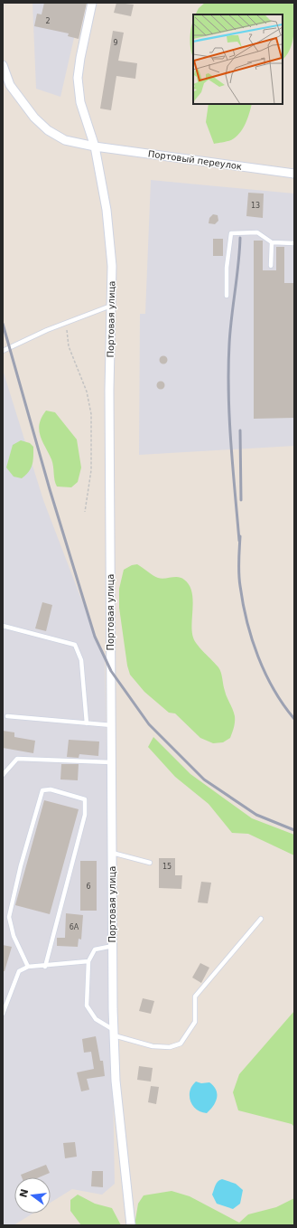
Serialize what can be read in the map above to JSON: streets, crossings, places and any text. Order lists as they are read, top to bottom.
{
  "streets": {
    "street": ["Портовый переулок", "Портовая улица"]
  },
  "crossings": [
    ["Портовый переулок", "Портовая улица"]
  ],
  "house_numbers": [
    "2",
    "9",
    "13",
    "15",
    "6",
    "6А"
  ],
  "north": "left"
}
